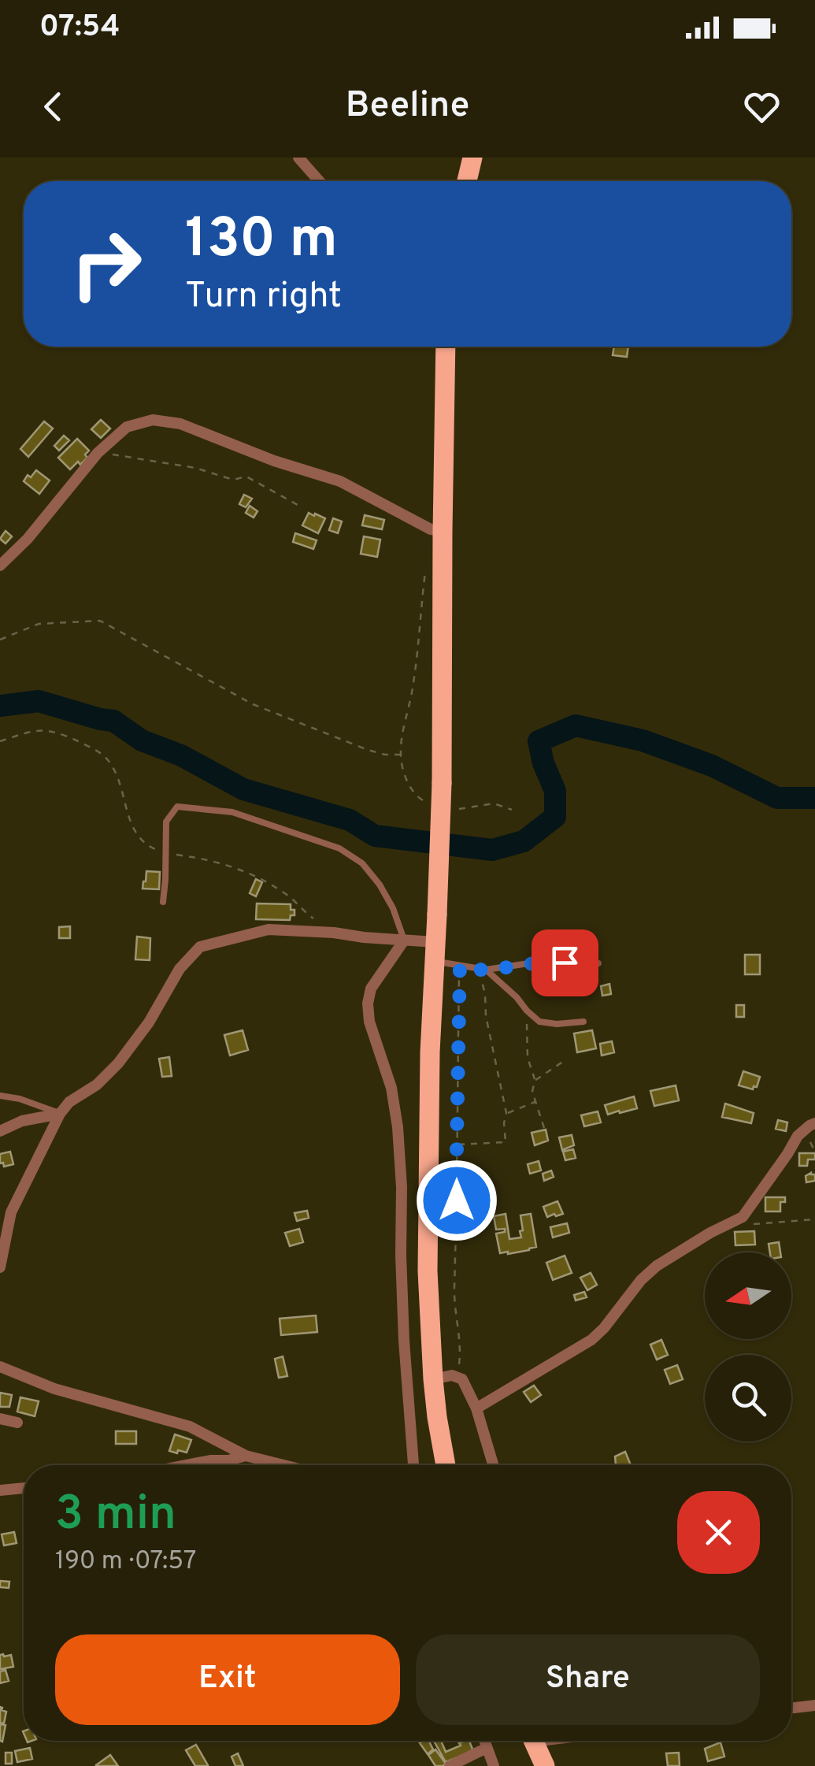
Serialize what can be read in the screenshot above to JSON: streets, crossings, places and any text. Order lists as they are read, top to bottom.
{
  "north": "left",
  "page": {
    "status": "07:54",
    "header": "Beeline",
    "turn": ["130 m", "Turn right"],
    "heading": ["3 min", "190 m · 07:57"],
    "buttons": ["Exit", "Share"]
  }
}
